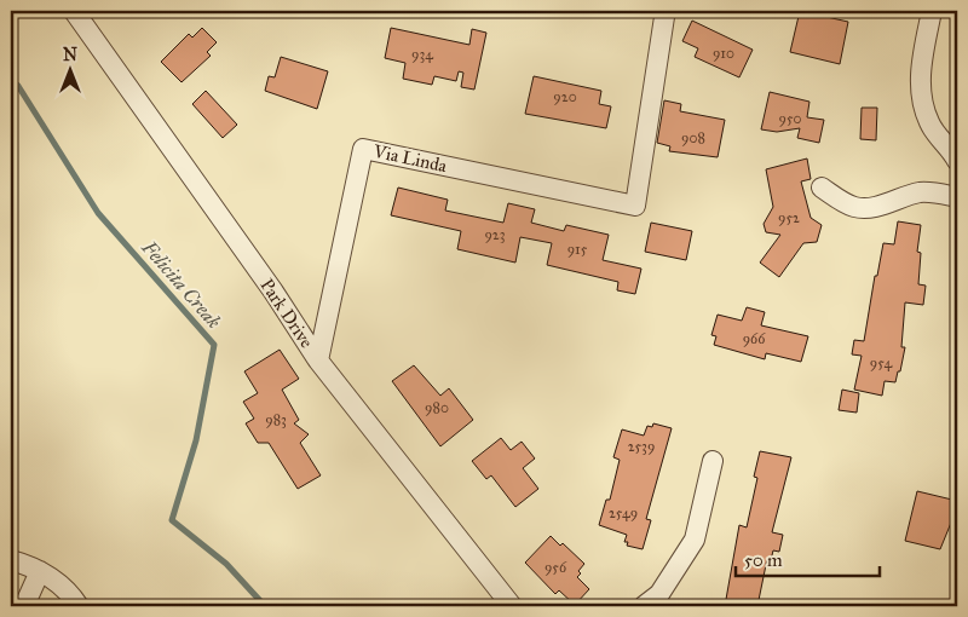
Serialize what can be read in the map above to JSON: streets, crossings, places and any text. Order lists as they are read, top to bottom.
{
  "streets": {
    "street": ["Via Linda", "Park Drive"]
  },
  "crossings": [
    ["Via Linda", "Park Drive"]
  ],
  "water": ["Felicita Creak"],
  "house_numbers": [
    "910",
    "934",
    "920",
    "950",
    "908",
    "952",
    "923",
    "915",
    "966",
    "954",
    "980",
    "983",
    "2539",
    "2549",
    "956"
  ],
  "scale_bar": "50 m",
  "north": "top"
}
